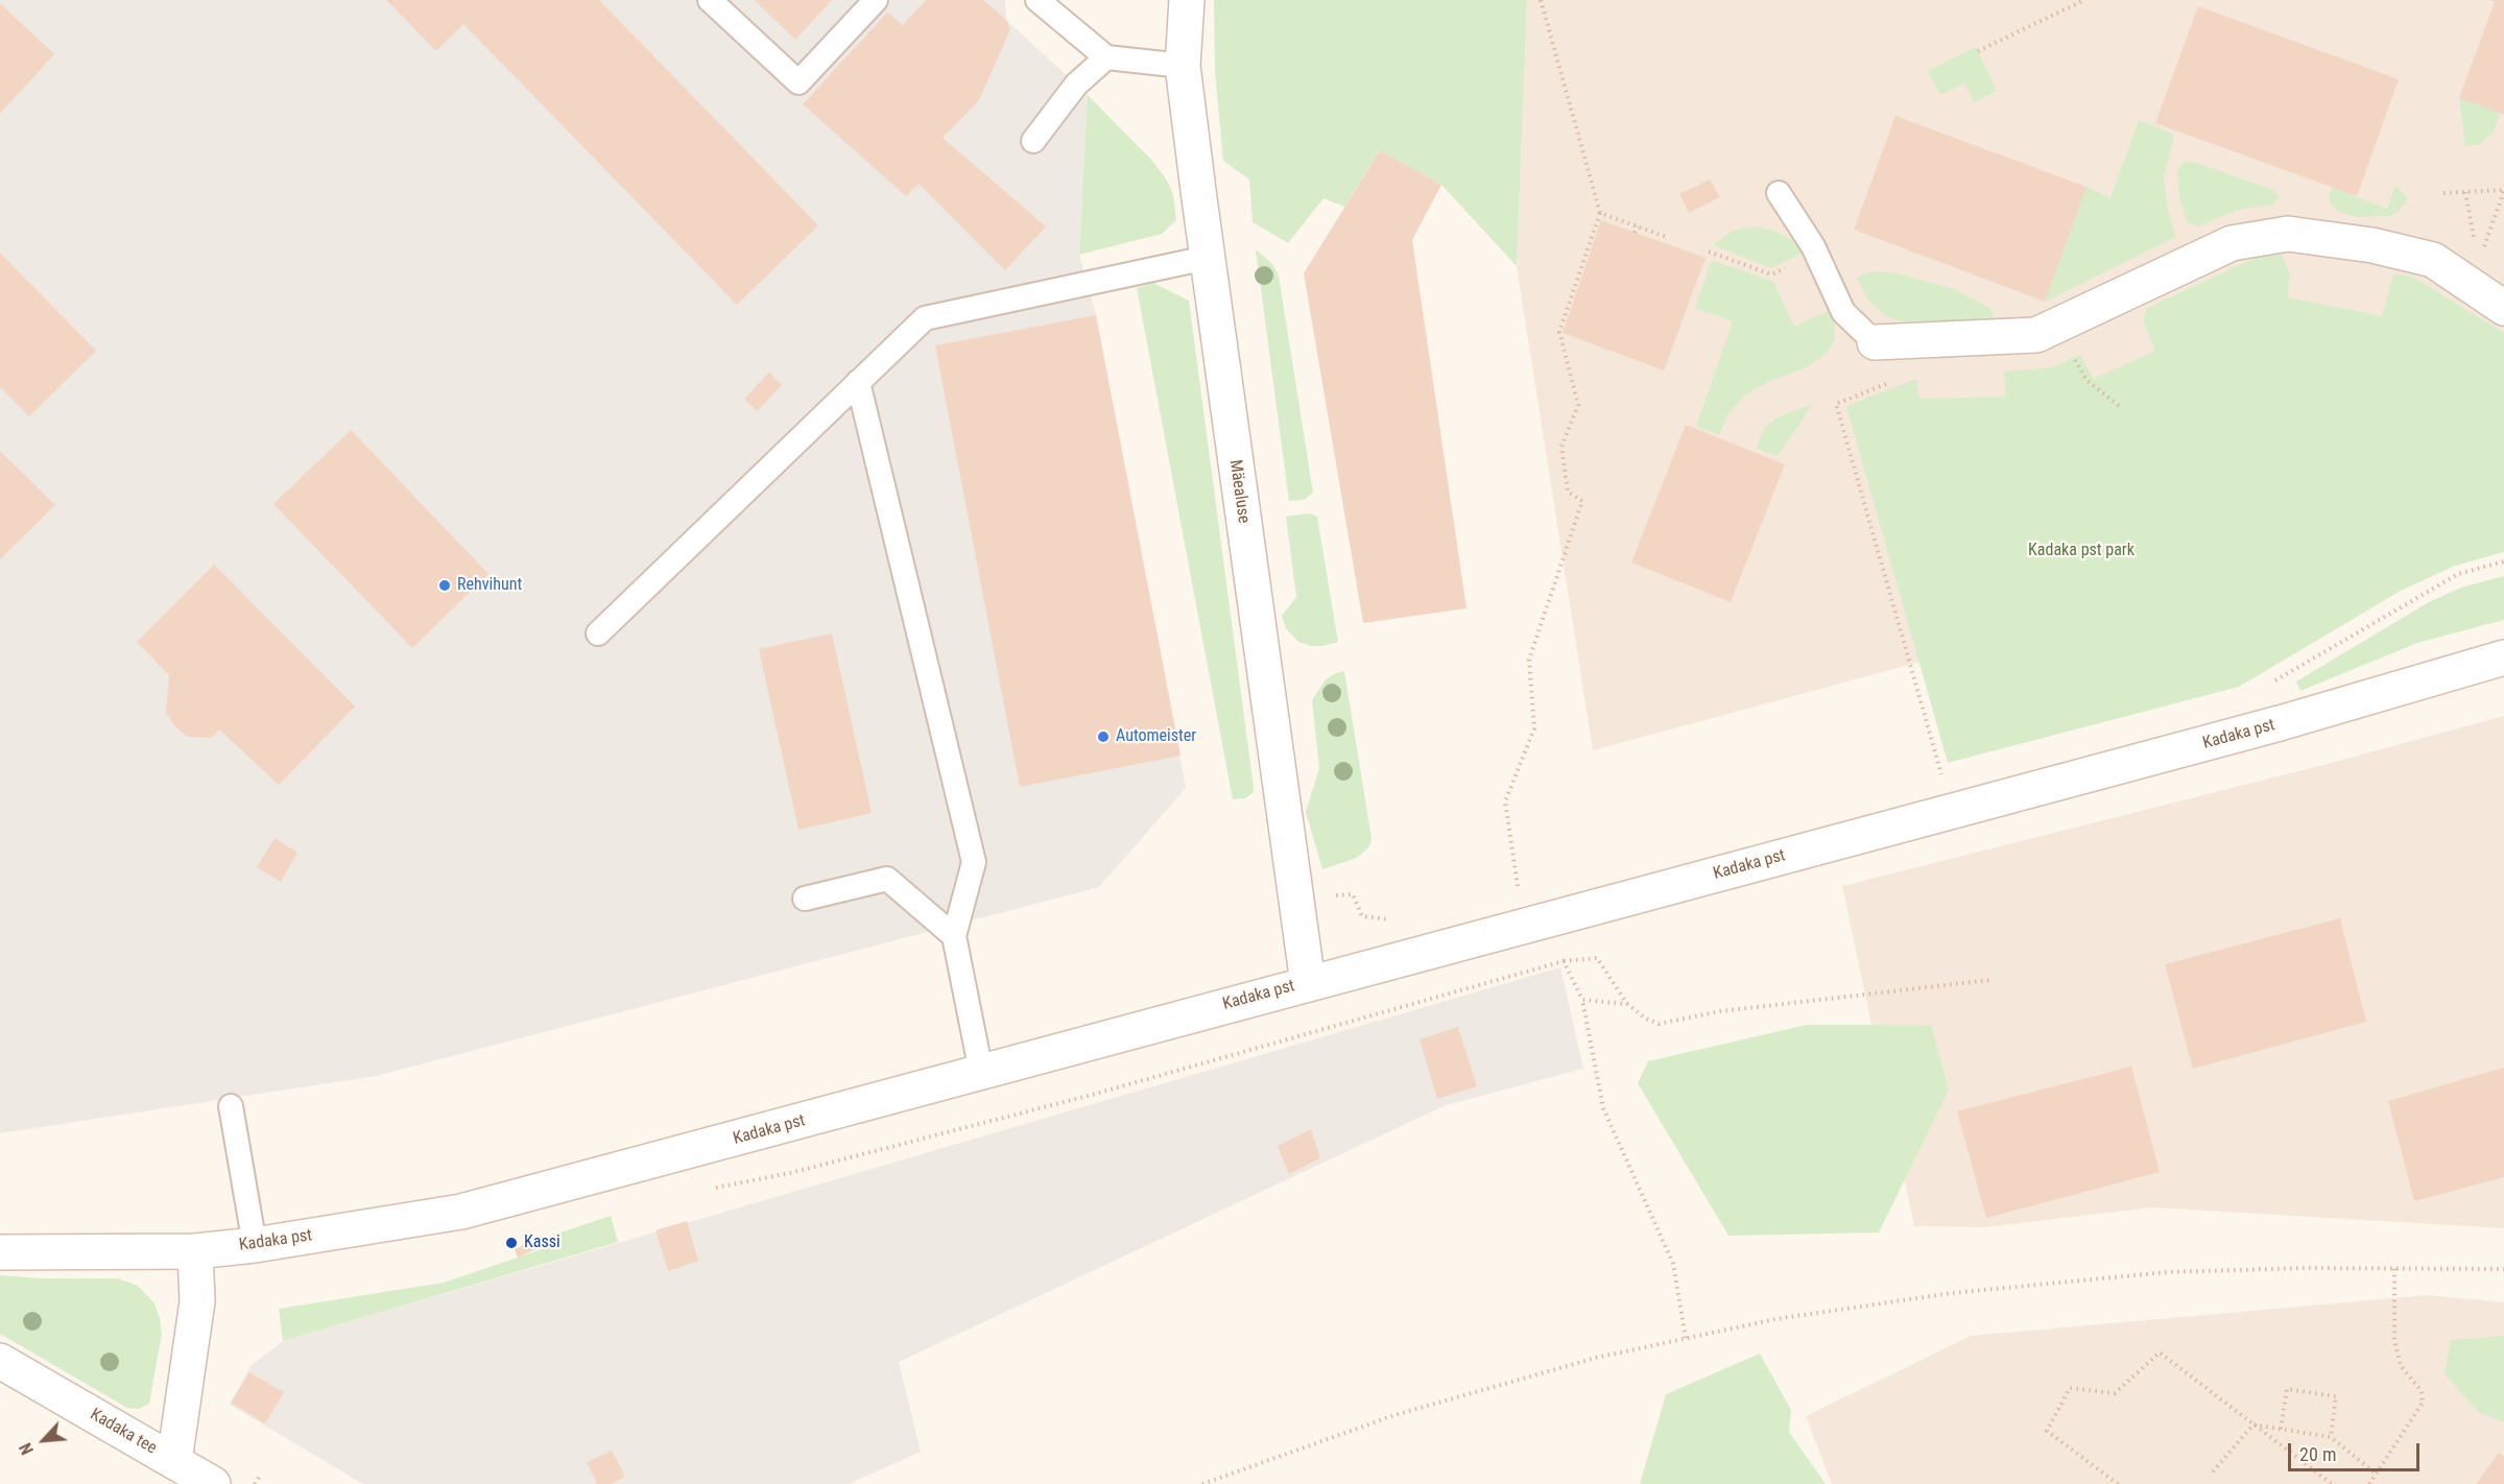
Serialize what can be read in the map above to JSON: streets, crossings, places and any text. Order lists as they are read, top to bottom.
{
  "streets": {
    "main road": ["Mäealuse", "Kadaka pst", "Kadaka tee"]
  },
  "crossings": [
    ["Mäealuse", "Kadaka pst"]
  ],
  "parks": ["Kadaka pst park"],
  "places": ["Rehvihunt", "Automeister", "Kassi"],
  "scale_bar": "20 m",
  "north": "bottom left"
}
